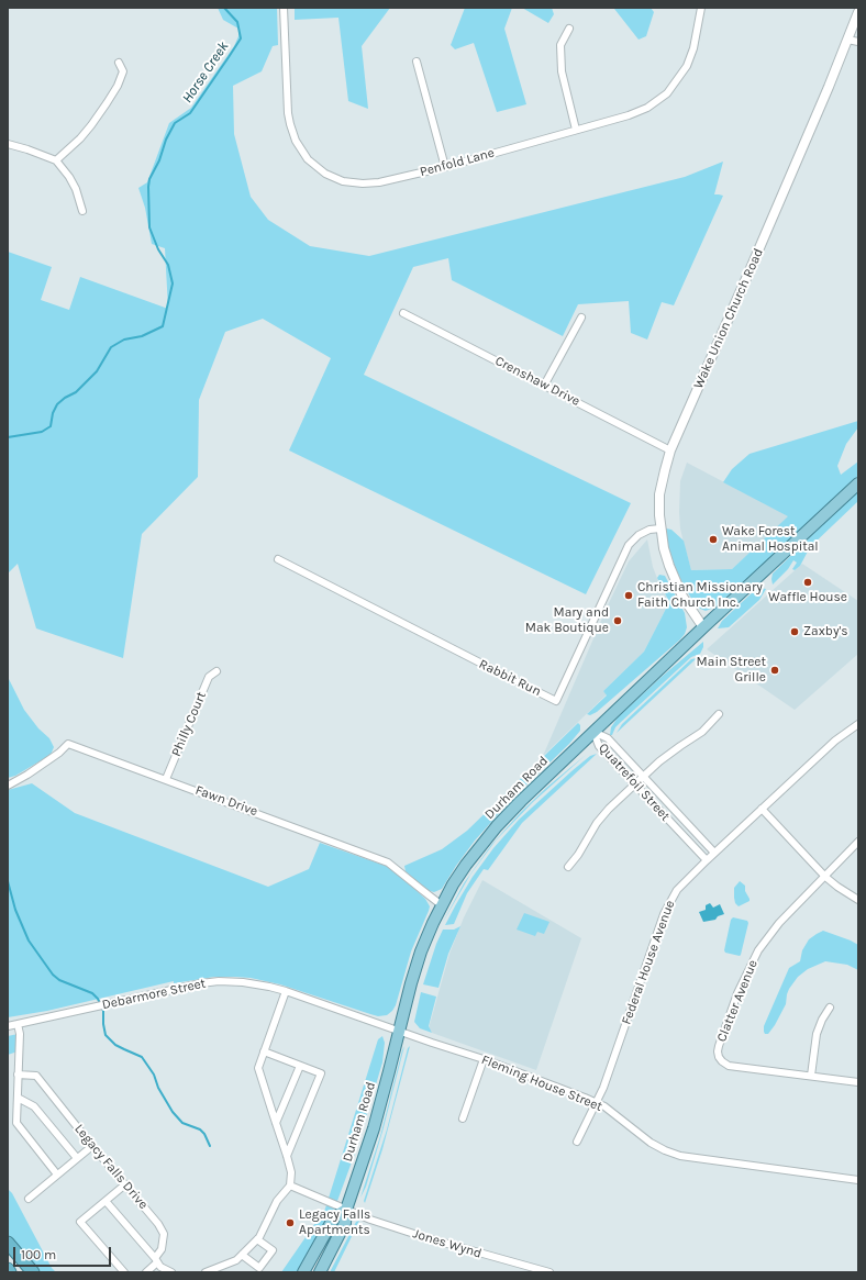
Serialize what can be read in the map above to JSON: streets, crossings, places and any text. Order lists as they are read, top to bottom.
{
  "streets": {
    "main road": ["Durham Road"],
    "street": [
      "Penfold Lane",
      "Wake Union Church Road",
      "Crenshaw Drive",
      "Rabbit Run",
      "Philly Court",
      "Quatrefoil Street",
      "Fawn Drive",
      "Federal House Avenue",
      "Debarmore Street",
      "Clatter Avenue",
      "Fleming House Street",
      "Legacy Falls Drive",
      "Jones Wynd"
    ]
  },
  "crossings": [
    ["Wake Union Church Road", "Crenshaw Drive"],
    ["Wake Union Church Road", "Rabbit Run"],
    ["Wake Union Church Road", "Durham Road"],
    ["Philly Court", "Fawn Drive"],
    ["Quatrefoil Street", "Durham Road"],
    ["Quatrefoil Street", "Federal House Avenue"],
    ["Durham Road", "Fawn Drive"],
    ["Durham Road", "Debarmore Street"],
    ["Durham Road", "Fleming House Street"],
    ["Durham Road", "Jones Wynd"],
    ["Federal House Avenue", "Fleming House Street"],
    ["Debarmore Street", "Fleming House Street"]
  ],
  "water": ["Horse Creek"],
  "places": [
    "Wake Forest Animal Hospital",
    "Waffle House",
    "Christian Missionary Faith Church Inc.",
    "Mary and Mak Boutique",
    "Zaxby's",
    "Main Street Grille",
    "Legacy Falls Apartments"
  ],
  "scale_bar": "100 m"
}
